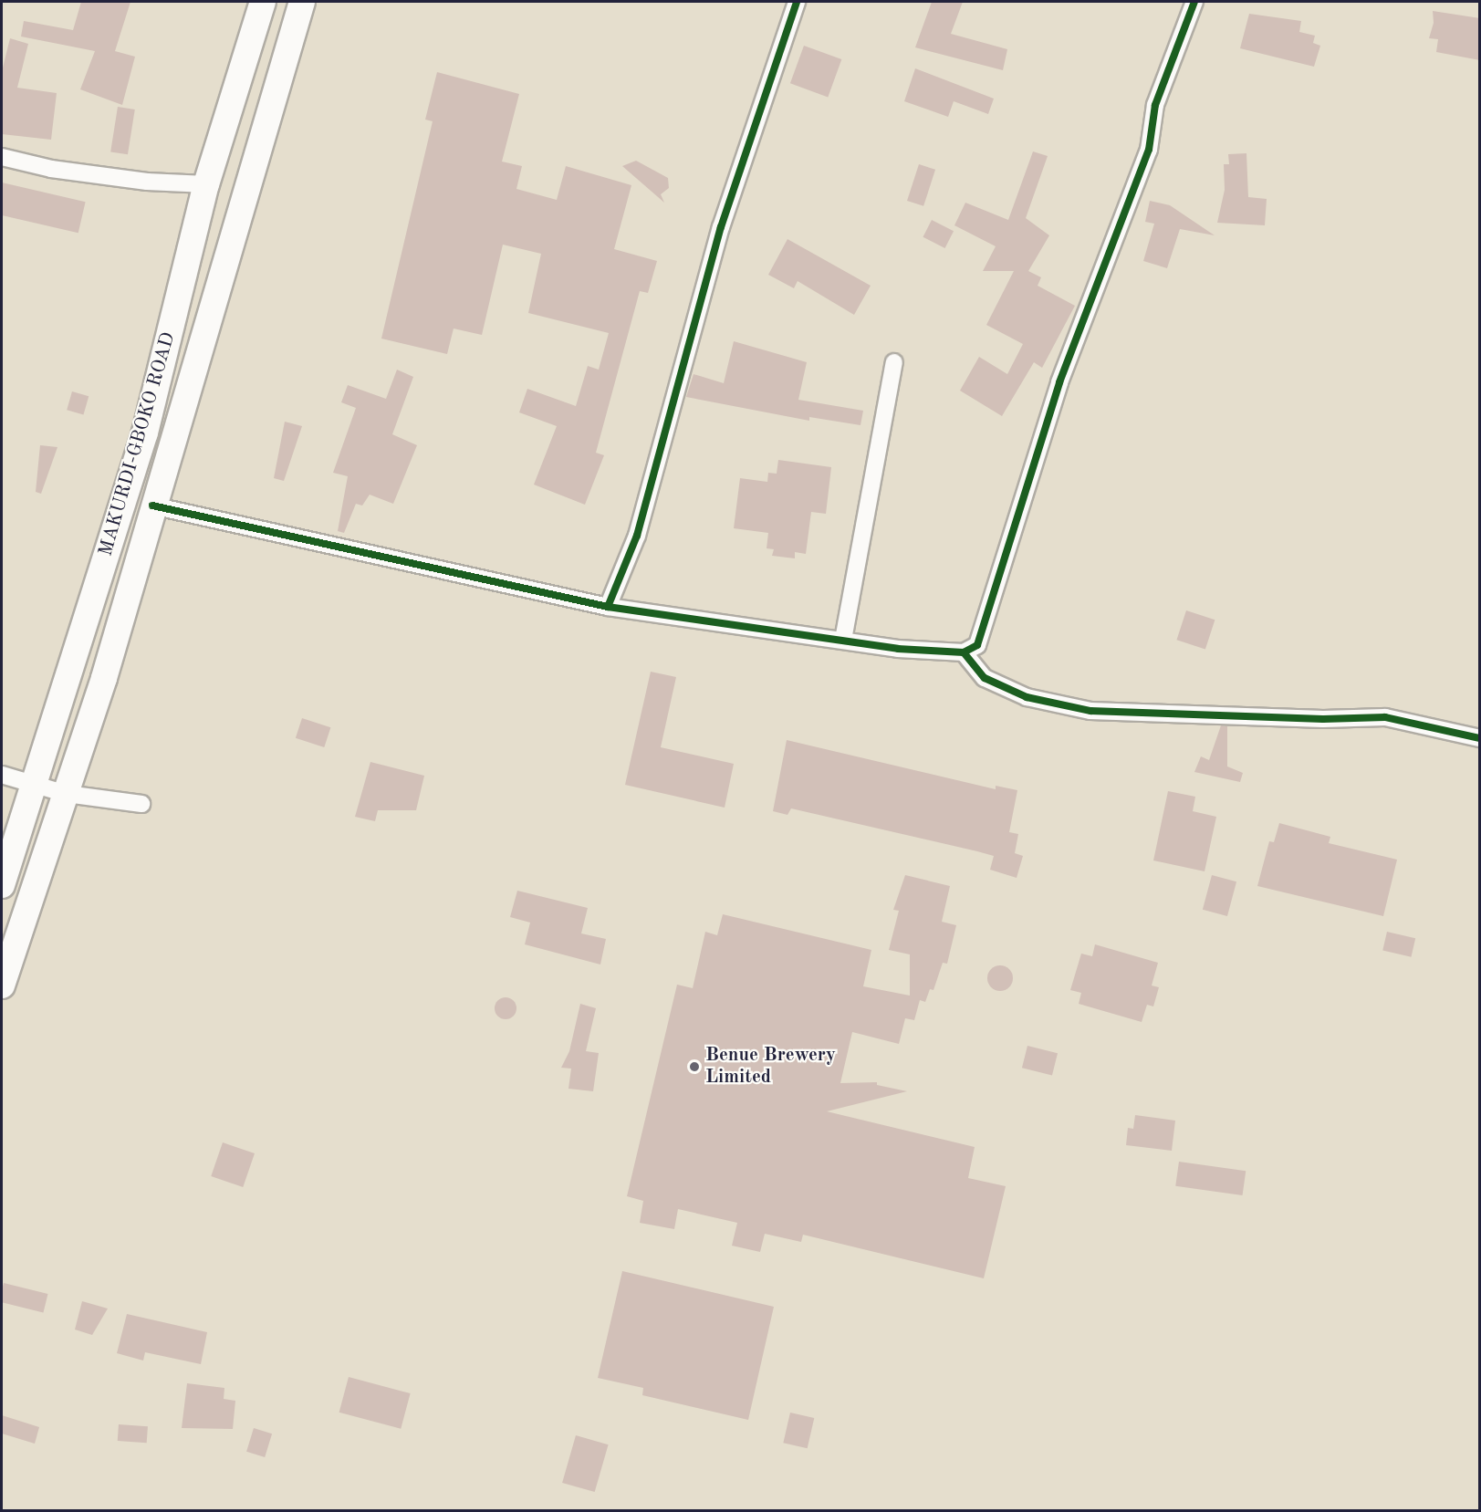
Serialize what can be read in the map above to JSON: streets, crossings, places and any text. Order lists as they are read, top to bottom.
{
  "streets": {
    "main road": ["MAKURDI-GBOKO ROAD"]
  },
  "places": ["Benue Brewery Limited"]
}
